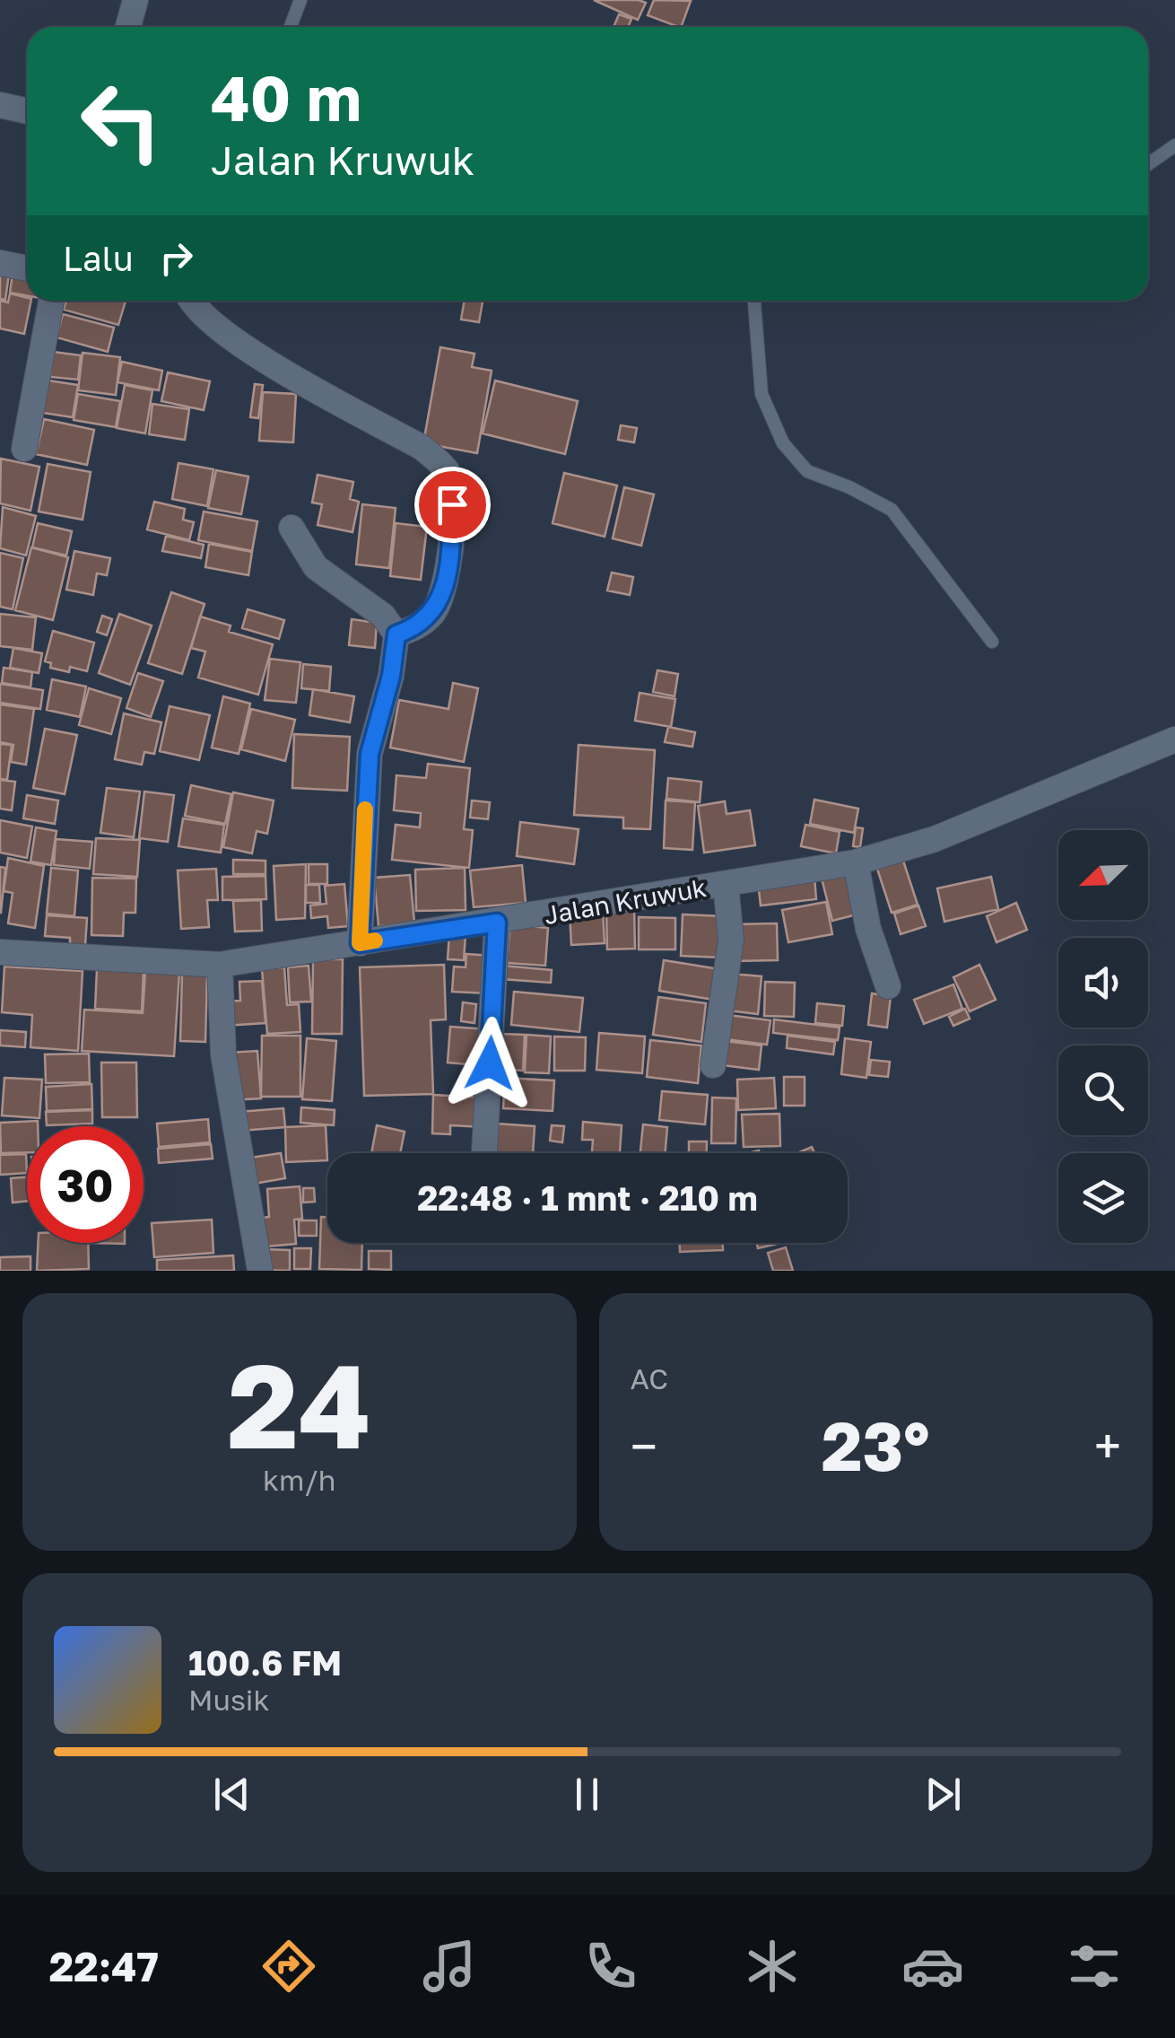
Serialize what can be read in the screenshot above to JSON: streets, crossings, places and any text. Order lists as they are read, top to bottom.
{
  "streets": {
    "street": ["Jalan Kruwuk"]
  },
  "north": "bottom left",
  "page": {
    "turn": ["40 m", "Jalan Kruwuk"],
    "then": "Lalu",
    "limit": "30",
    "trip": "22:48 · 1 mnt · 210 m",
    "tile": [
      ["24", "km/h"],
      "AC"
    ],
    "heat": ["−", "23°", "+"],
    "song": ["100.6 FM", "Musik"],
    "tabs": "22:47"
  }
}
